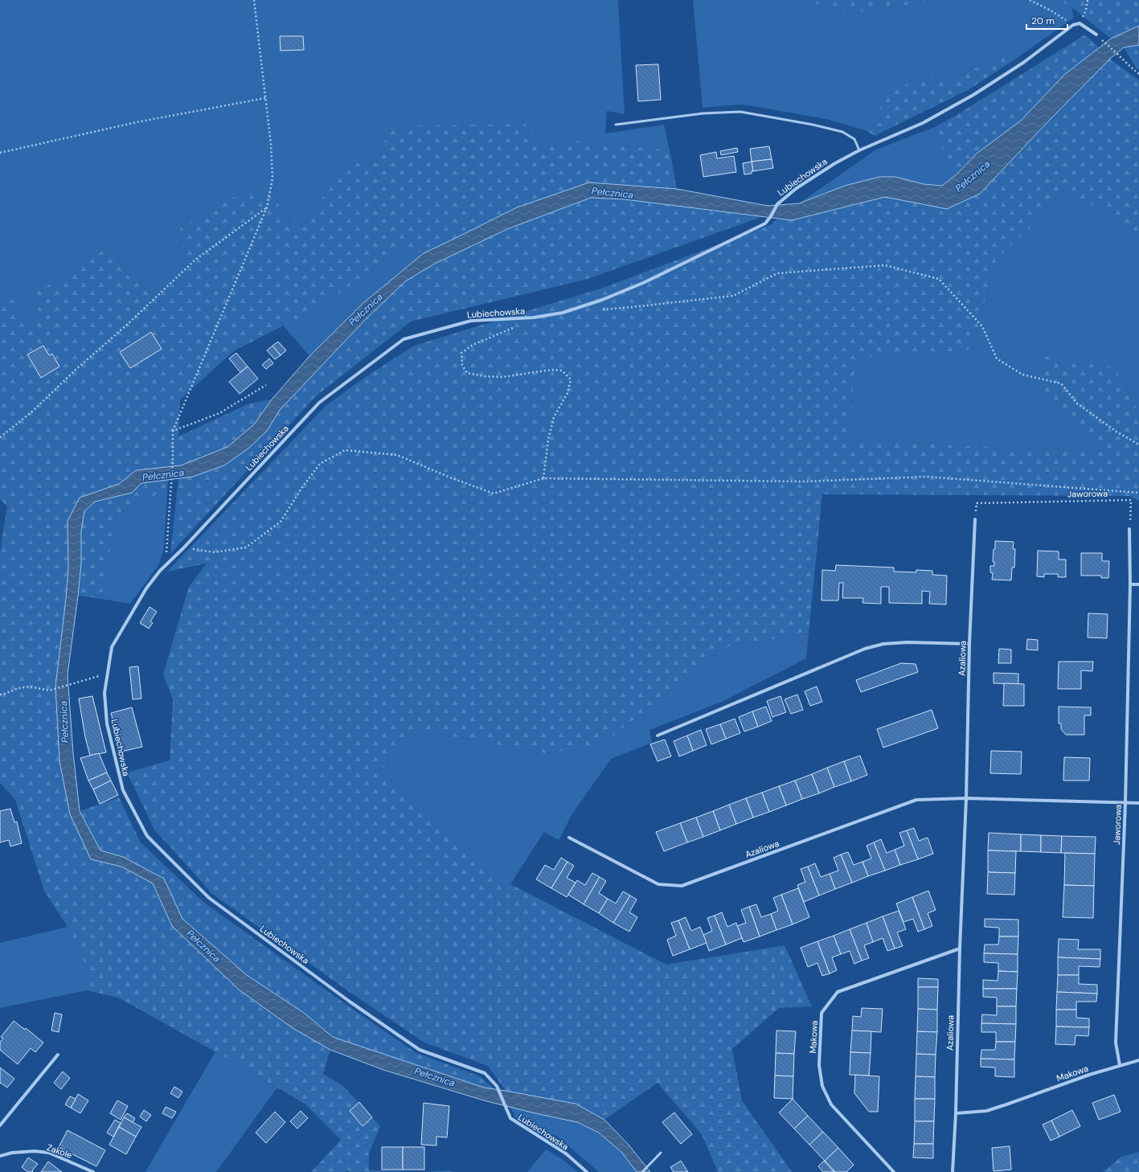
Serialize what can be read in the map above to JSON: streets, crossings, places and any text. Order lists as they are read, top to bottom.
{
  "streets": {
    "street": [
      "Lubiechowska",
      "Jaworowa",
      "Azaliowa",
      "Makowa",
      "Zakole"
    ]
  },
  "crossings": [
    ["Jaworowa", "Azaliowa"],
    ["Jaworowa", "Makowa"],
    ["Azaliowa", "Makowa"]
  ],
  "water": ["Pełcznica"],
  "scale_bar": "20 m"
}
